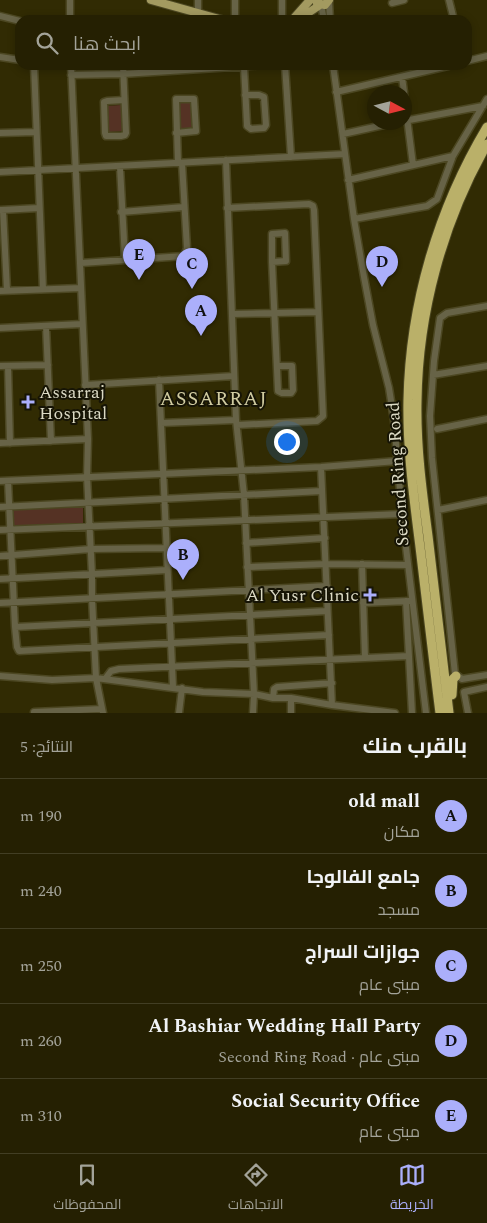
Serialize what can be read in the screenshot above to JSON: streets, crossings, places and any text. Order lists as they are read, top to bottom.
{
  "streets": {
    "highway": ["Second Ring Road"]
  },
  "districts": ["ASSARRAJ"],
  "places": {
    "health": ["Assarraj Hospital", "Al Yusr Clinic"]
  },
  "north": "right",
  "page": {
    "search": "ابحث هنا",
    "pins": [
      "E",
      "D",
      "C",
      "A",
      "B"
    ],
    "heading": ["بالقرب منك", "النتائج: 5"],
    "list": [
      {
        "mark": "A",
        "name": "old mall",
        "note": "مكان",
        "value": "190 m"
      },
      {
        "mark": "B",
        "name": "جامع الفالوجا",
        "note": "مسجد",
        "value": "240 m"
      },
      {
        "mark": "C",
        "name": "جوازات السراج",
        "note": "مبنى عام",
        "value": "250 m"
      },
      {
        "mark": "D",
        "name": "Al Bashiar Wedding Hall Party",
        "note": "مبنى عام · Second Ring Road",
        "value": "260 m"
      },
      {
        "mark": "E",
        "name": "Social Security Office",
        "note": "مبنى عام",
        "value": "310 m"
      }
    ],
    "nav": ["الخريطة", "الاتجاهات", "المحفوظات"]
  }
}
